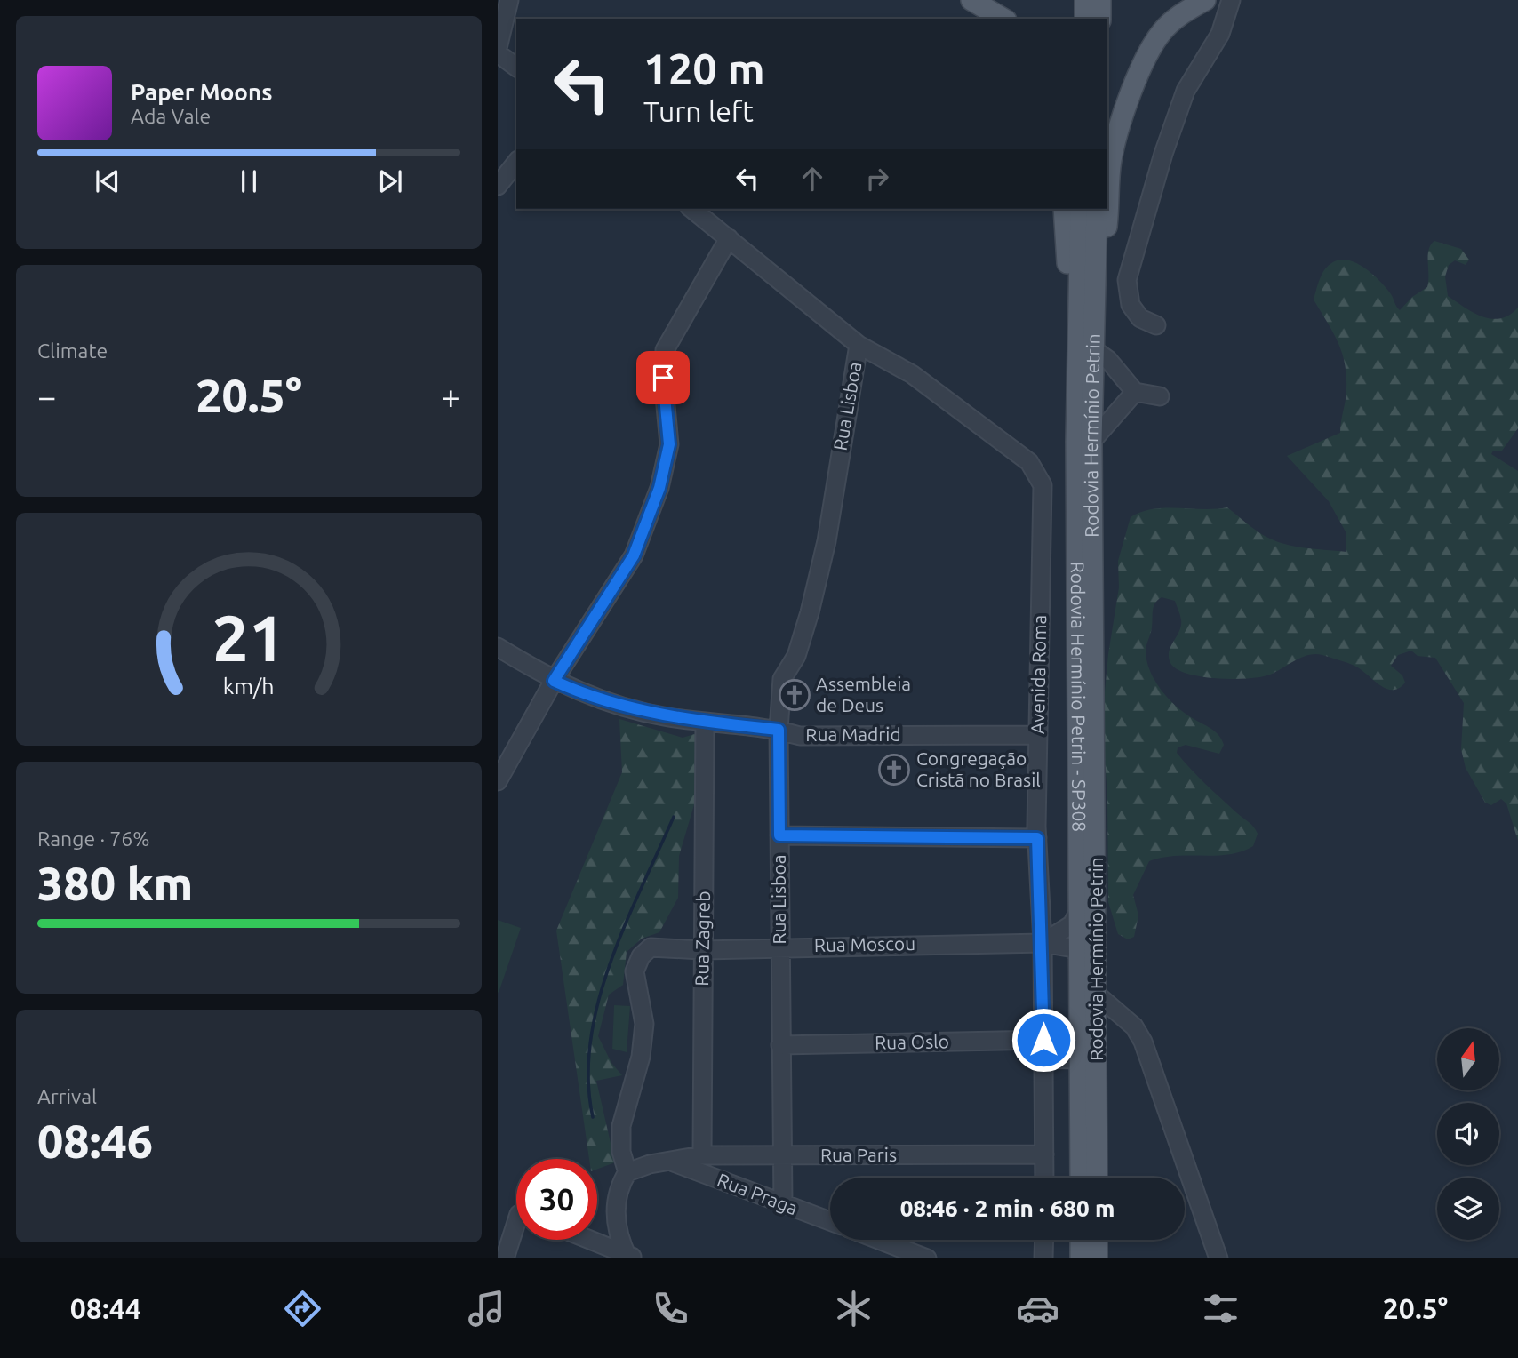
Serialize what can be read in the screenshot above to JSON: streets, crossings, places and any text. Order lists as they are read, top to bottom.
{
  "streets": {
    "main road": ["Rodovia Hermínio Petrin", "Rodovia Hermínio Petrin - SP308"],
    "street": [
      "Rua Lisboa",
      "Avenida Roma",
      "Rua Madrid",
      "Rua Zagreb",
      "Rua Moscou",
      "Rua Oslo",
      "Rua Paris",
      "Rua Praga"
    ]
  },
  "crossings": [
    ["Rua Lisboa", "Avenida Roma"],
    ["Rua Lisboa", "Rua Madrid"],
    ["Rua Lisboa", "Rua Moscou"],
    ["Rua Lisboa", "Rua Oslo"],
    ["Rua Lisboa", "Rua Paris"],
    ["Rua Lisboa", "Rua Praga"],
    ["Rodovia Hermínio Petrin", "Rodovia Hermínio Petrin - SP308"],
    ["Avenida Roma", "Rua Madrid"],
    ["Avenida Roma", "Rua Moscou"],
    ["Avenida Roma", "Rua Oslo"],
    ["Avenida Roma", "Rua Paris"],
    ["Rodovia Hermínio Petrin - SP308", "Rua Moscou"],
    ["Rua Madrid", "Rua Zagreb"],
    ["Rua Zagreb", "Rua Moscou"],
    ["Rua Zagreb", "Rua Paris"],
    ["Rua Moscou", "Rua Paris"],
    ["Rua Paris", "Rua Praga"]
  ],
  "places": {
    "church": ["Assembleia de Deus", "Congregação Cristã no Brasil"]
  },
  "north": "top",
  "page": {
    "turn": ["120 m", "Turn left"],
    "song": ["Paper Moons", "Ada Vale"],
    "tile": [
      "Climate",
      ["Range · 76%", "380 km"],
      ["Arrival", "08:46"]
    ],
    "heat": ["−", "20.5°", "+"],
    "limit": "30",
    "trip": "08:46 · 2 min · 680 m",
    "tabs": ["08:44", "20.5°"],
    "gauge": ["21", "km/h"]
  }
}
